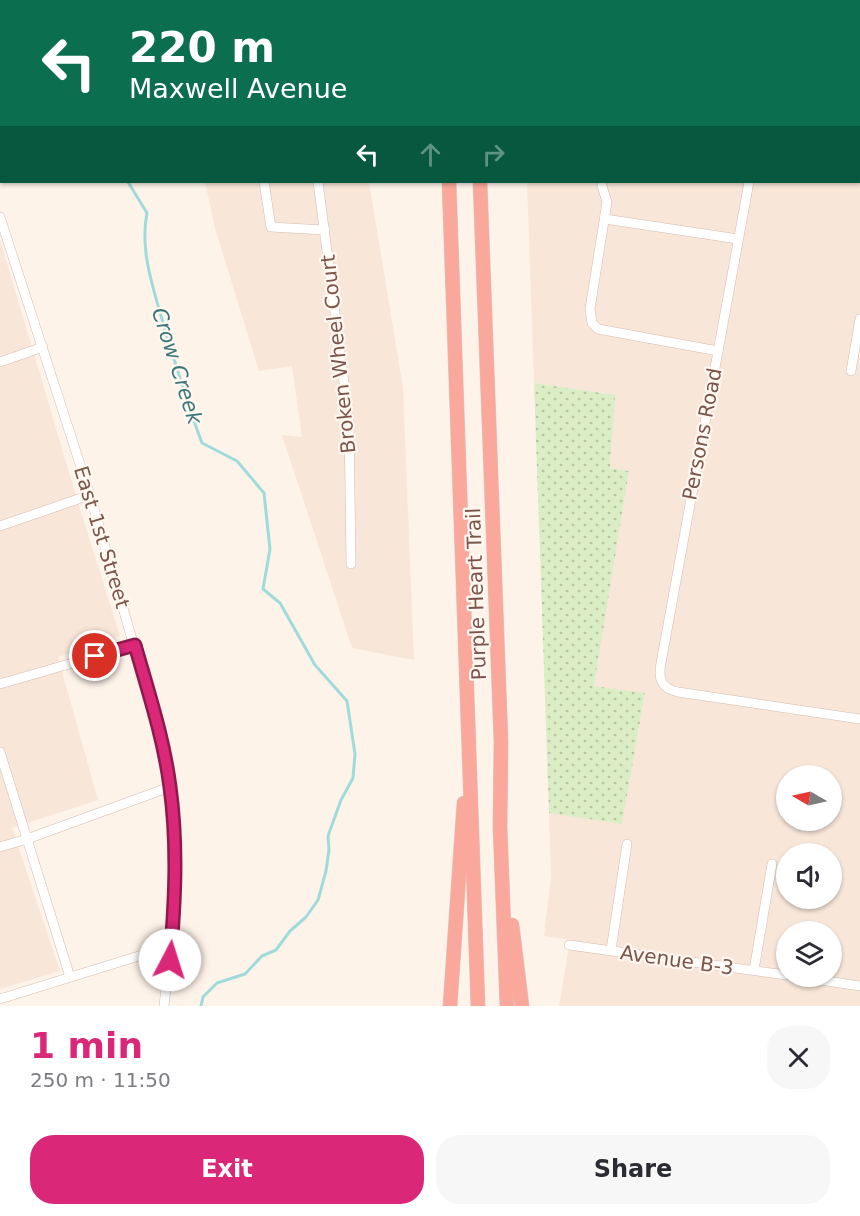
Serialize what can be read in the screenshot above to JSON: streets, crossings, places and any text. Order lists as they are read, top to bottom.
{
  "streets": {
    "highway": ["Purple Heart Trail"],
    "street": [
      "Broken Wheel Court",
      "Persons Road",
      "East 1st Street",
      "Avenue B-3"
    ]
  },
  "water": ["Crow Creek"],
  "north": "left",
  "page": {
    "turn": ["220 m", "Maxwell Avenue"],
    "heading": ["1 min", "250 m · 11:50"],
    "buttons": ["Exit", "Share"]
  }
}
